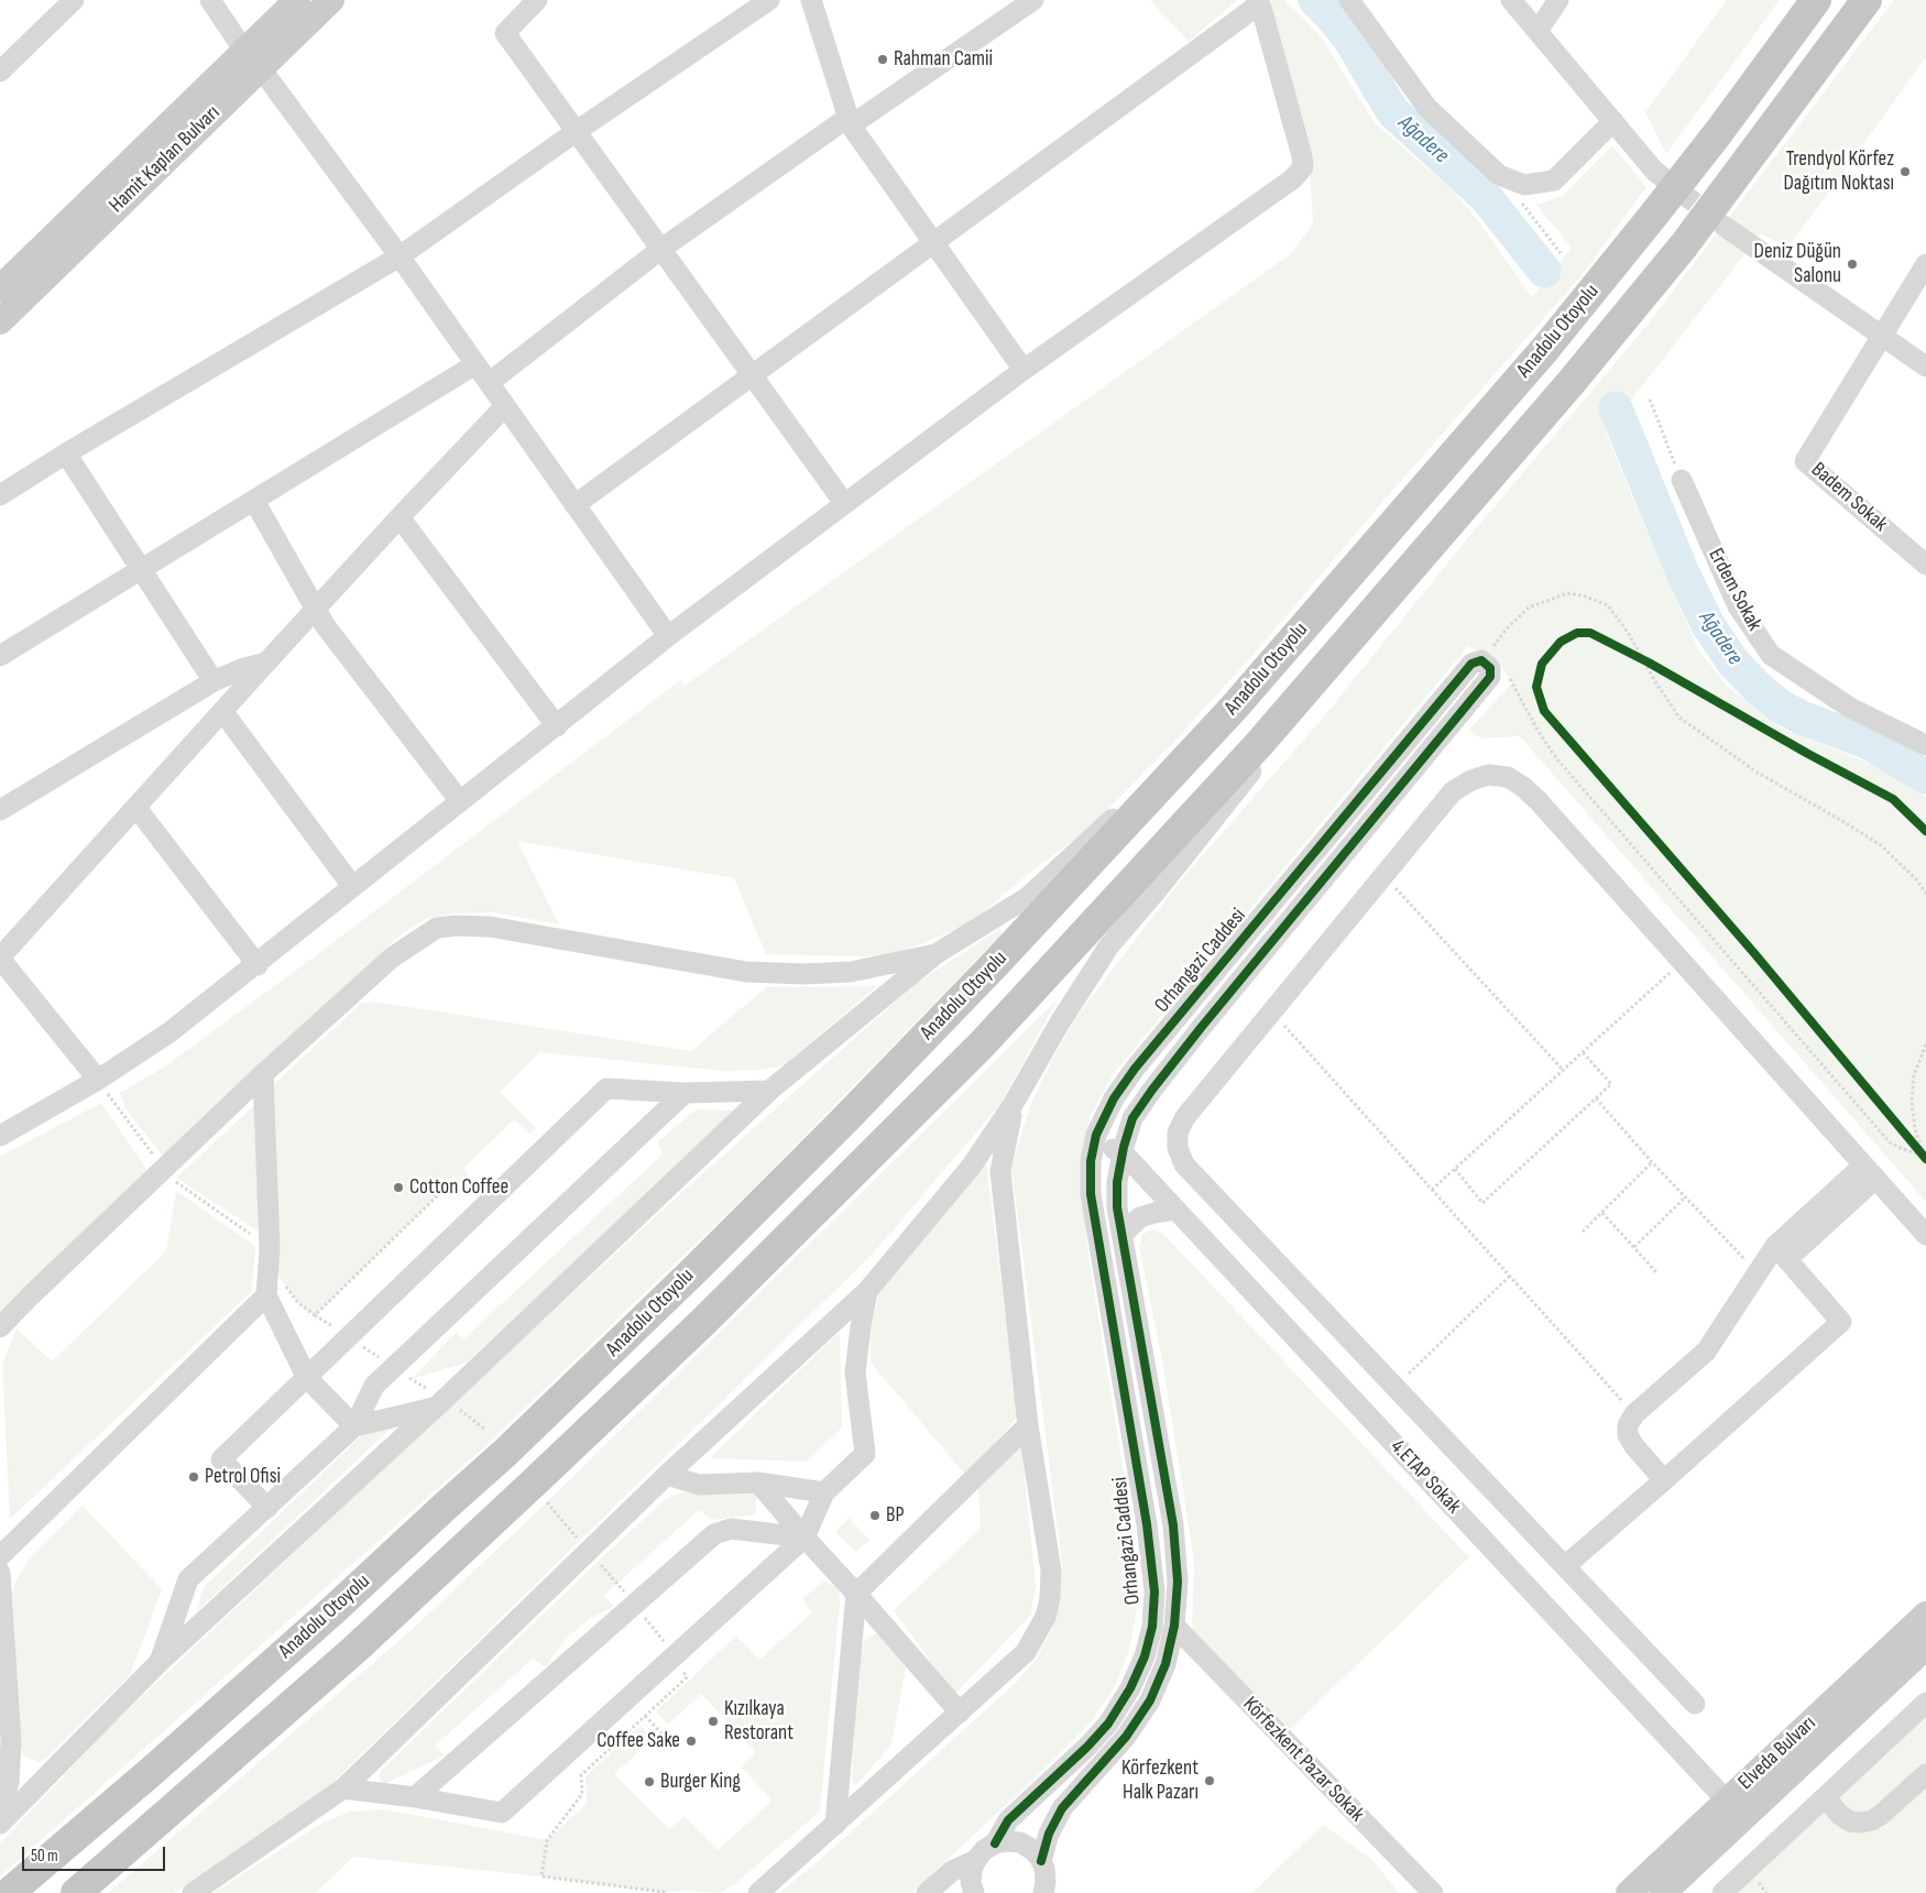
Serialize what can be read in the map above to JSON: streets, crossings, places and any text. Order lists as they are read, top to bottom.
{
  "streets": {
    "highway": ["Anadolu Otoyolu"],
    "main road": ["Hamit Kaplan Bulvarı", "Elveda Bulvarı"],
    "street": [
      "Badem Sokak",
      "Erdem Sokak",
      "Orhangazi Caddesi",
      "4.ETAP Sokak",
      "Körfezkent Pazar Sokak"
    ]
  },
  "crossings": [
    ["Orhangazi Caddesi", "4.ETAP Sokak"],
    ["Orhangazi Caddesi", "Körfezkent Pazar Sokak"],
    ["4.ETAP Sokak", "Elveda Bulvarı"]
  ],
  "water": ["Ağadere"],
  "places": [
    "Rahman Camii",
    "Trendyol Körfez Dağıtım Noktası",
    "Deniz Düğün Salonu",
    "Cotton Coffee",
    "Petrol Ofisi",
    "BP",
    "Kızılkaya Restorant",
    "Coffee Sake",
    "Körfezkent Halk Pazarı",
    "Burger King"
  ],
  "scale_bar": "50 m"
}
